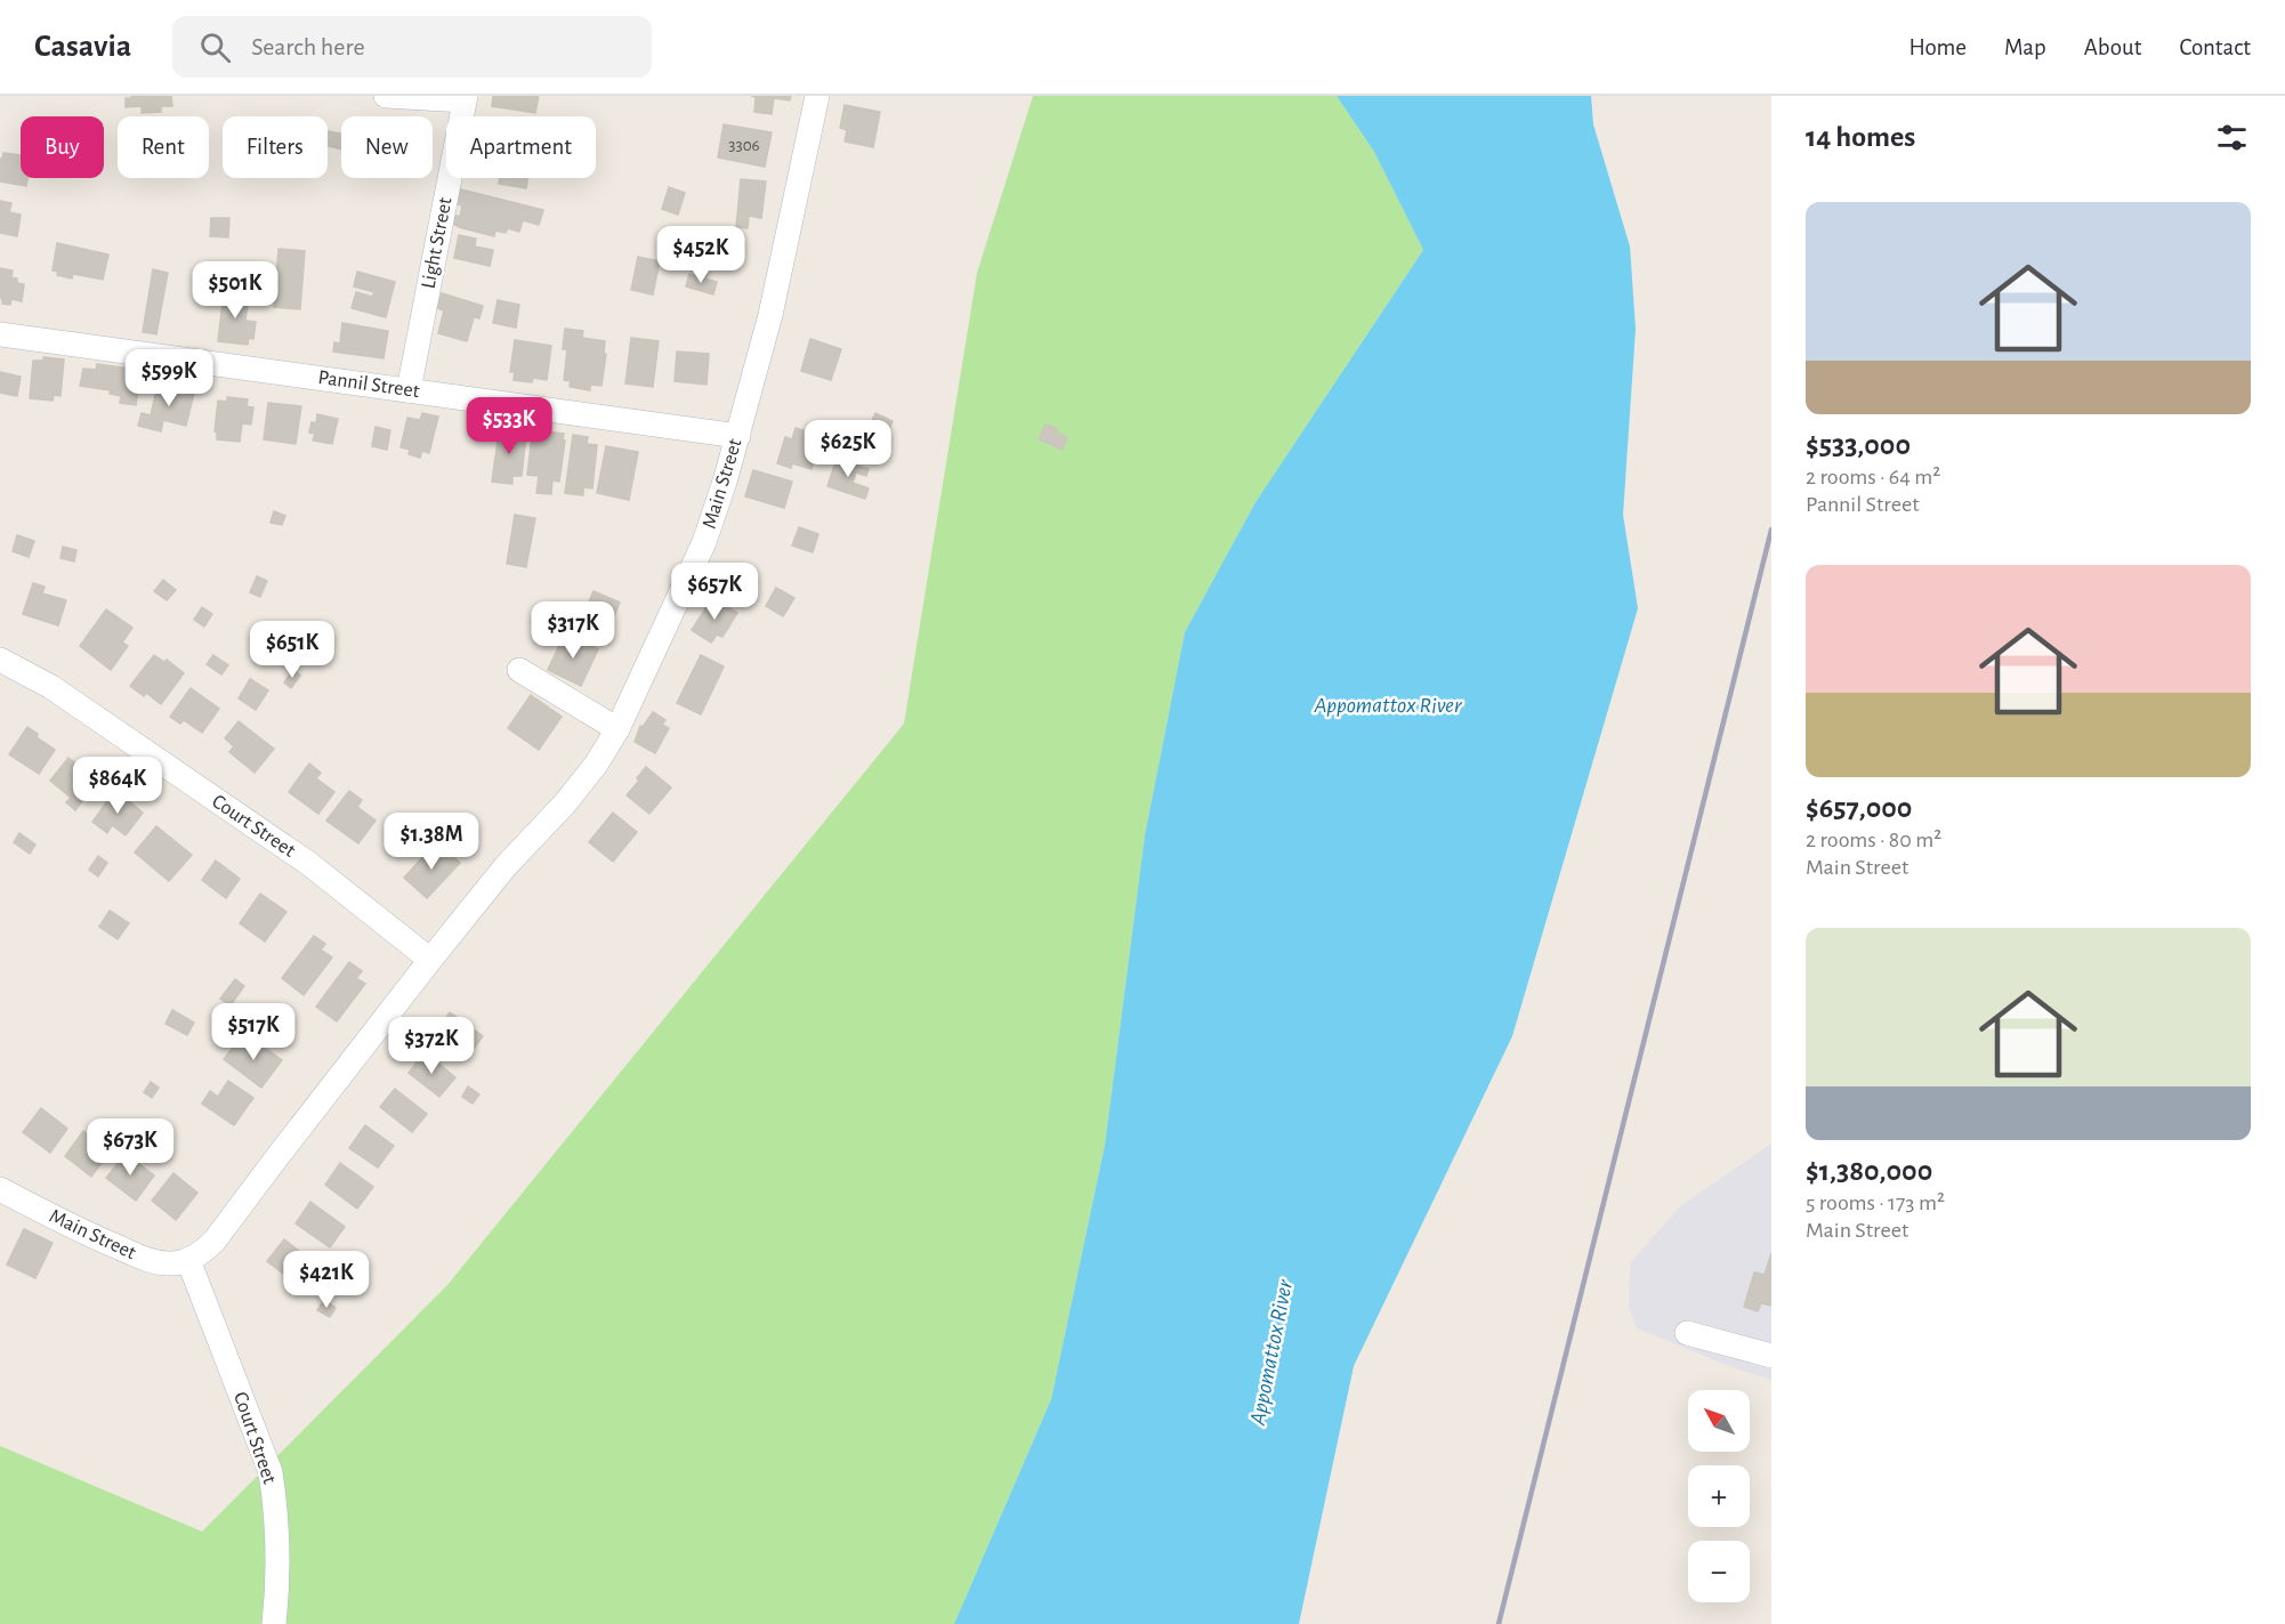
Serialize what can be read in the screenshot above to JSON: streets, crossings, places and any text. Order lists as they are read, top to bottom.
{
  "streets": {
    "street": [
      "Light Street",
      "Pannil Street",
      "Main Street",
      "Court Street"
    ]
  },
  "crossings": [
    ["Light Street", "Pannil Street"],
    ["Pannil Street", "Main Street"],
    ["Main Street", "Court Street"]
  ],
  "water": ["Appomattox River"],
  "house_numbers": ["3306"],
  "north": "top left",
  "page": {
    "header": "Casavia",
    "search": "Search here",
    "nav": [
      "Home",
      "Map",
      "About",
      "Contact"
    ],
    "heading": "14 homes",
    "chip": [
      "Buy",
      "Rent",
      "Filters",
      "New",
      "Apartment"
    ],
    "list": [
      {
        "name": "$533,000",
        "note": "2 rooms · 64 m² · Pannil Street"
      },
      {
        "name": "$657,000",
        "note": "2 rooms · 80 m² · Main Street"
      },
      {
        "name": "$1,380,000",
        "note": "5 rooms · 173 m² · Main Street"
      }
    ],
    "price": [
      "$452K",
      "$501K",
      "$599K",
      "$533K",
      "$625K",
      "$657K",
      "$317K",
      "$651K",
      "$864K",
      "$1.38M",
      "$517K",
      "$372K",
      "$673K",
      "$421K"
    ],
    "map_buttons": ["+", "−"]
  }
}
